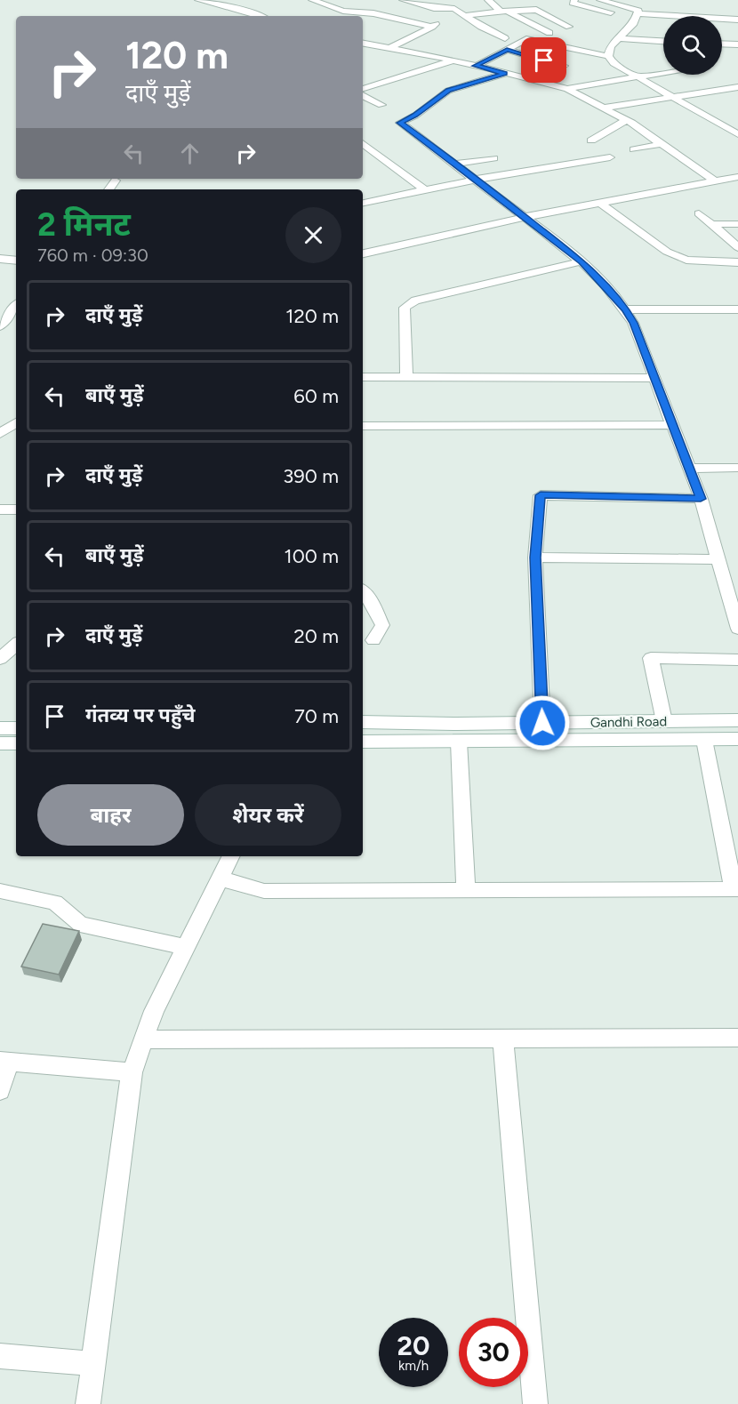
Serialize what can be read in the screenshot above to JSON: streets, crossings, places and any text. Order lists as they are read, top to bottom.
{
  "streets": {
    "street": ["Gandhi Road"]
  },
  "page": {
    "turn": ["120 m", "दाएँ मुड़ें"],
    "heading": ["2 मिनट", "760 m · 09:30"],
    "list": [
      {
        "name": "दाएँ मुड़ें",
        "value": "120 m"
      },
      {
        "name": "बाएँ मुड़ें",
        "value": "60 m"
      },
      {
        "name": "दाएँ मुड़ें",
        "value": "390 m"
      },
      {
        "name": "बाएँ मुड़ें",
        "value": "100 m"
      },
      {
        "name": "दाएँ मुड़ें",
        "value": "20 m"
      },
      {
        "name": "गंतव्य पर पहुँचे",
        "value": "70 m"
      }
    ],
    "buttons": ["बाहर", "शेयर करें"],
    "speed": "20 km/h",
    "limit": "30"
  }
}
